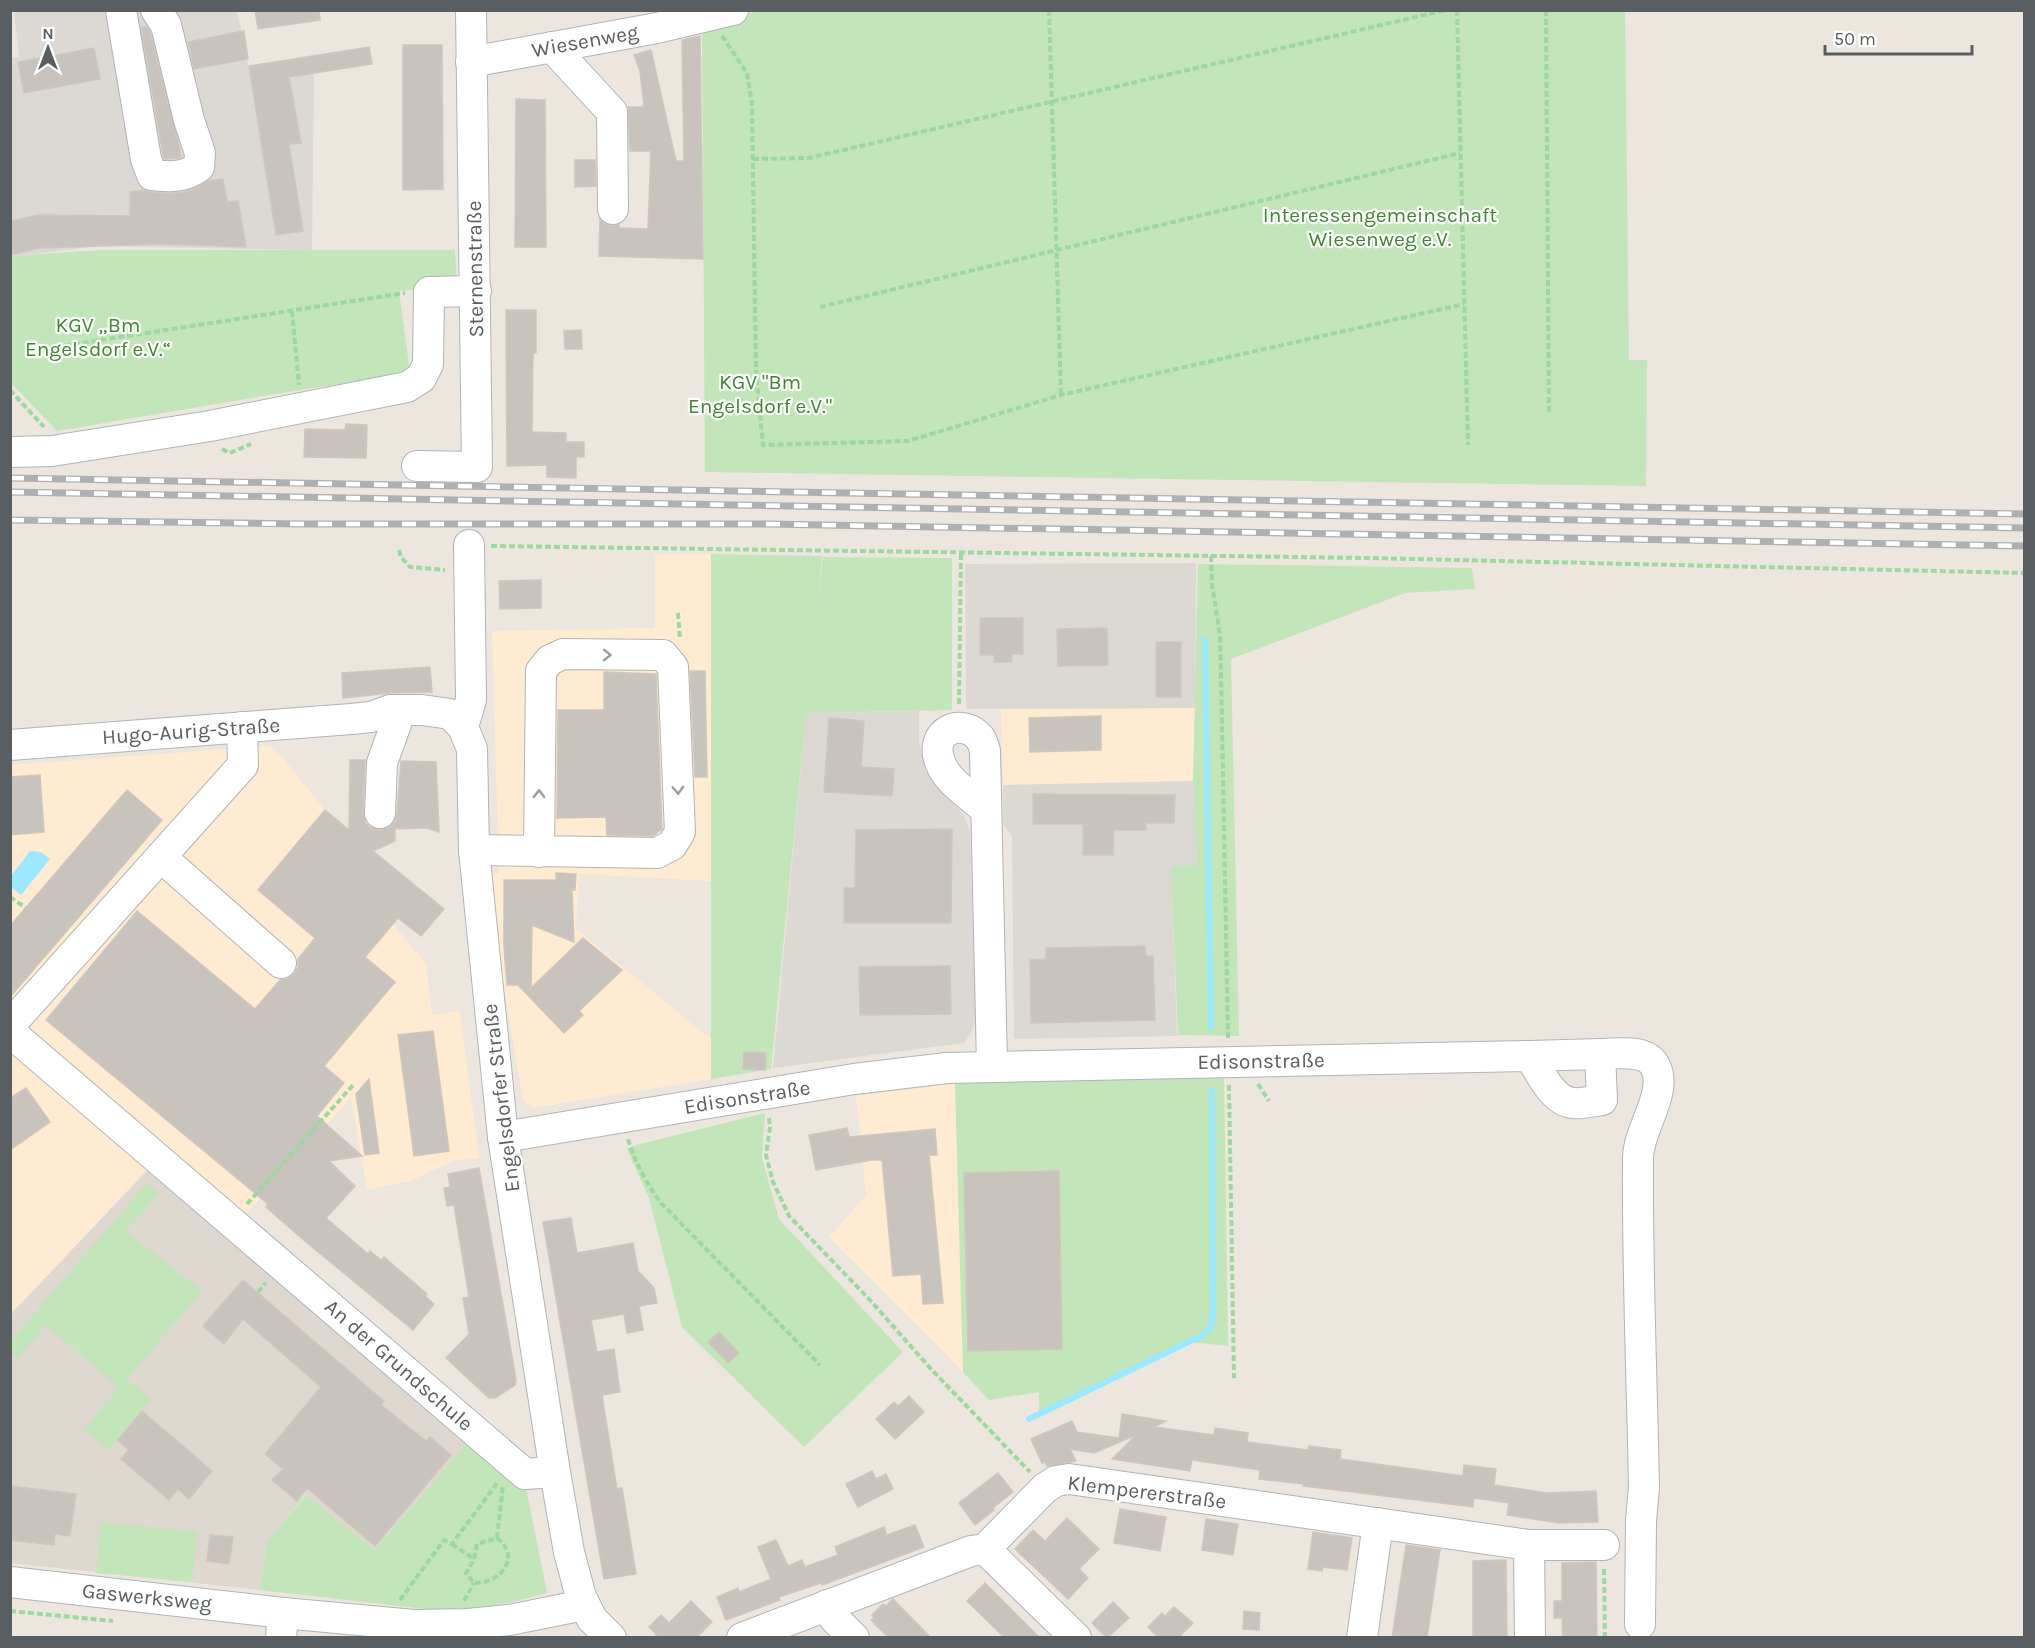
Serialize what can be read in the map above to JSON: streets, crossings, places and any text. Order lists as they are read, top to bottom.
{
  "streets": {
    "street": [
      "Wiesenweg",
      "Sternenstraße",
      "Hugo-Aurig-Straße",
      "Edisonstraße",
      "Engelsdorfer Straße",
      "An der Grundschule",
      "Klempererstraße",
      "Gaswerksweg"
    ]
  },
  "crossings": [
    ["Wiesenweg", "Sternenstraße"],
    ["Hugo-Aurig-Straße", "Engelsdorfer Straße"],
    ["Edisonstraße", "Engelsdorfer Straße"],
    ["Engelsdorfer Straße", "An der Grundschule"],
    ["Engelsdorfer Straße", "Gaswerksweg"]
  ],
  "parks": ["Interessengemeinschaft Wiesenweg e.V.", "KGV „Bm Engelsdorf e.V.“", "KGV \"Bm Engelsdorf e.V.\""],
  "scale_bar": "50 m",
  "north": "top"
}
